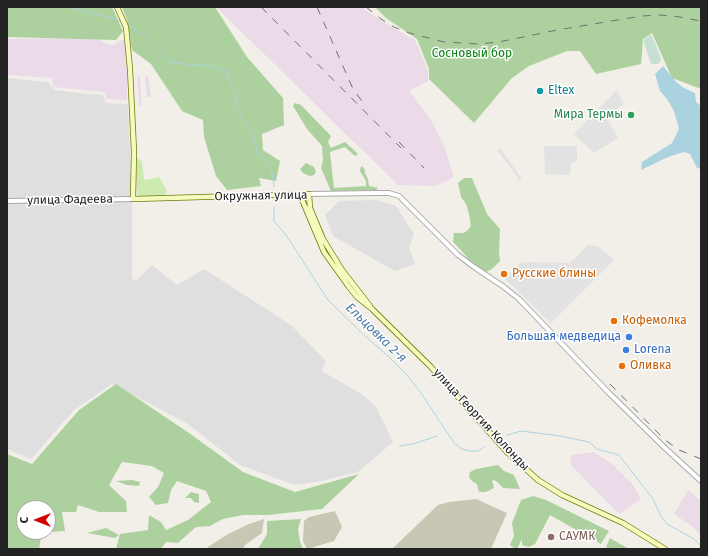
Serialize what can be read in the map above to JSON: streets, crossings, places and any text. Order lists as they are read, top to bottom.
{
  "streets": {
    "main road": ["Окружная улица", "улица Георгия Колонды"],
    "street": ["улица Фадеева"]
  },
  "crossings": [
    ["Окружная улица", "улица Фадеева"],
    ["Окружная улица", "улица Георгия Колонды"]
  ],
  "water": ["Ельцовка 2-я"],
  "parks": ["Сосновый бор"],
  "places": [
    "Eltex",
    "Мира Термы",
    "Русские блины",
    "Кофемолка",
    "Большая медведица",
    "Lorena",
    "Оливка",
    "САУМК"
  ],
  "north": "left"
}
